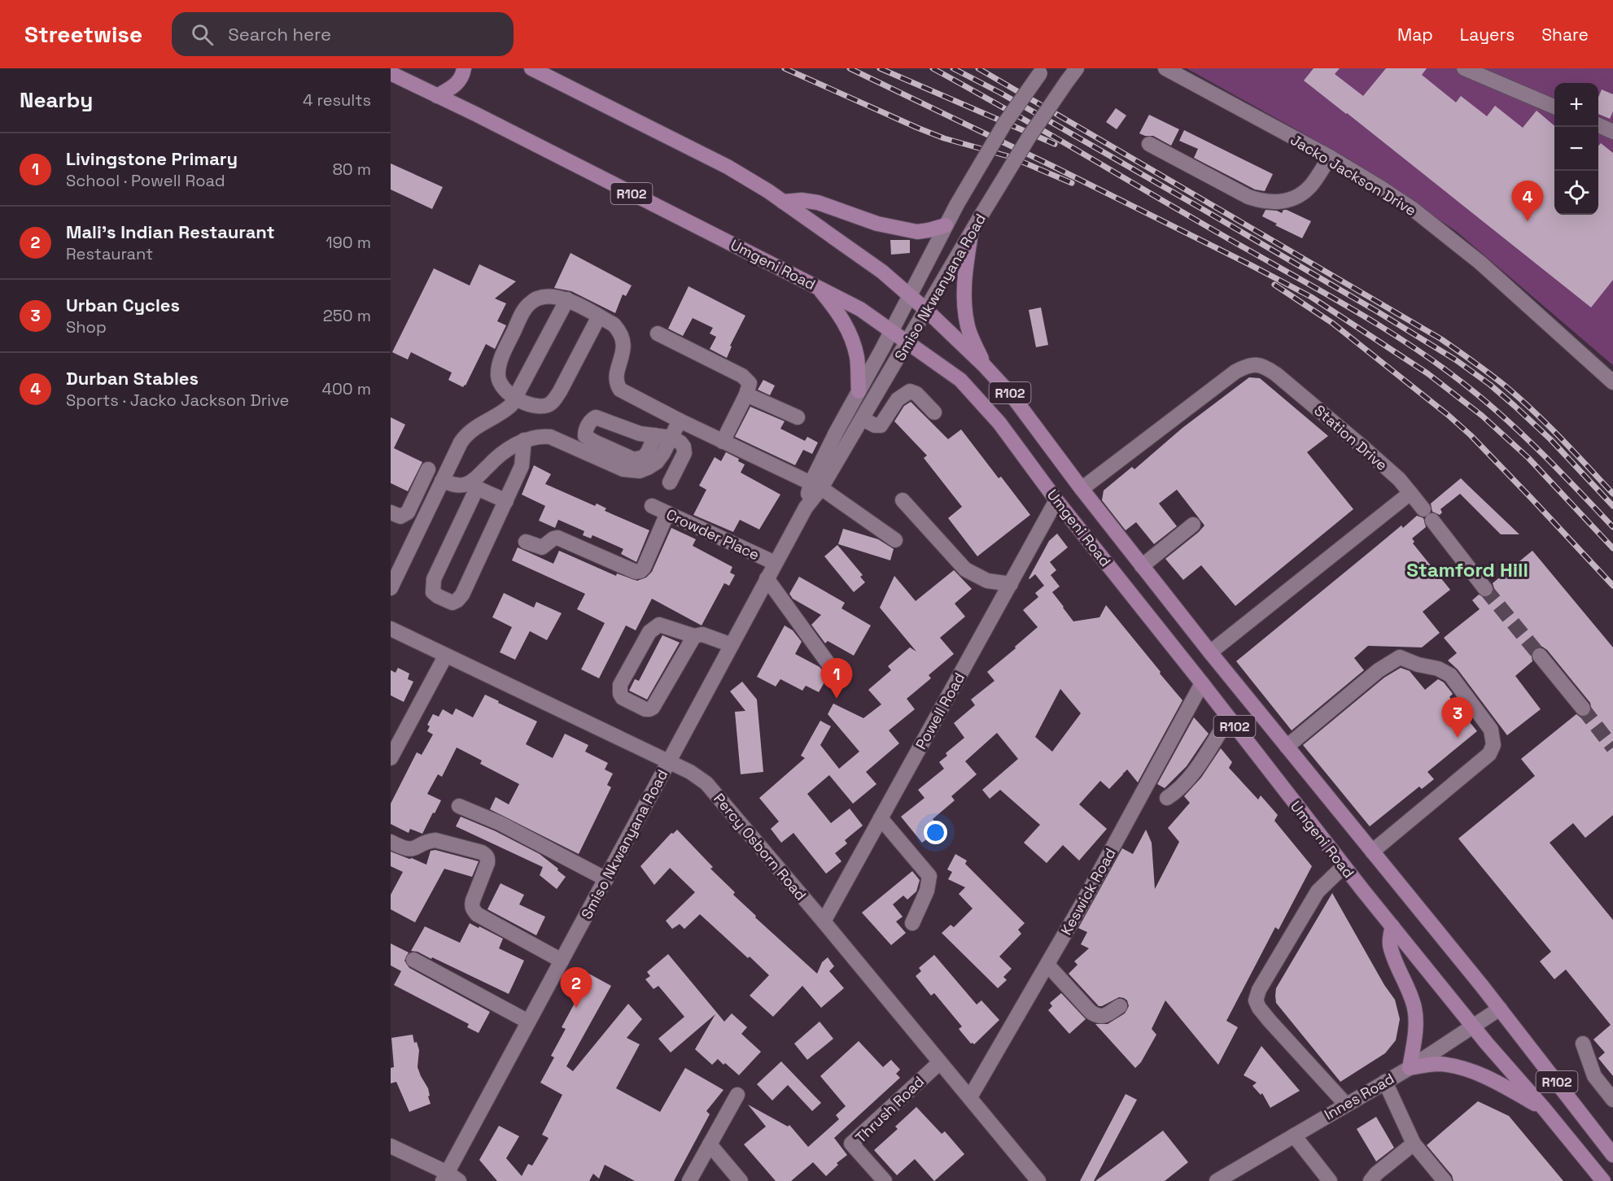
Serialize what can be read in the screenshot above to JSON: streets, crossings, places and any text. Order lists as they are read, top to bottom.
{
  "streets": {
    "main road": ["R102", "Umgeni Road"],
    "street": [
      "Jacko Jackson Drive",
      "Smiso Nkwanyana Road",
      "Station Drive",
      "Crowder Place",
      "Powell Road",
      "Percy Osborn Road",
      "Keswick Road",
      "Innes Road",
      "Thrush Road"
    ]
  },
  "crossings": [
    ["Umgeni Road", "Smiso Nkwanyana Road"],
    ["Umgeni Road", "Station Drive"],
    ["Umgeni Road", "Powell Road"],
    ["Umgeni Road", "Keswick Road"],
    ["Umgeni Road", "Innes Road"],
    ["Smiso Nkwanyana Road", "Crowder Place"],
    ["Smiso Nkwanyana Road", "Percy Osborn Road"],
    ["Powell Road", "Percy Osborn Road"],
    ["Percy Osborn Road", "Keswick Road"],
    ["Percy Osborn Road", "Thrush Road"]
  ],
  "districts": ["Stamford Hill"],
  "page": {
    "header": "Streetwise",
    "search": "Search here",
    "nav": ["Map", "Layers", "Share"],
    "heading": ["Nearby", "4 results"],
    "map_buttons": ["+", "−"],
    "list": [
      {
        "mark": "1",
        "name": "Livingstone Primary",
        "note": "School · Powell Road",
        "value": "80 m"
      },
      {
        "mark": "2",
        "name": "Mali's Indian Restaurant",
        "note": "Restaurant",
        "value": "190 m"
      },
      {
        "mark": "3",
        "name": "Urban Cycles",
        "note": "Shop",
        "value": "250 m"
      },
      {
        "mark": "4",
        "name": "Durban Stables",
        "note": "Sports · Jacko Jackson Drive",
        "value": "400 m"
      }
    ],
    "pins": [
      "4",
      "1",
      "3",
      "2"
    ]
  }
}
